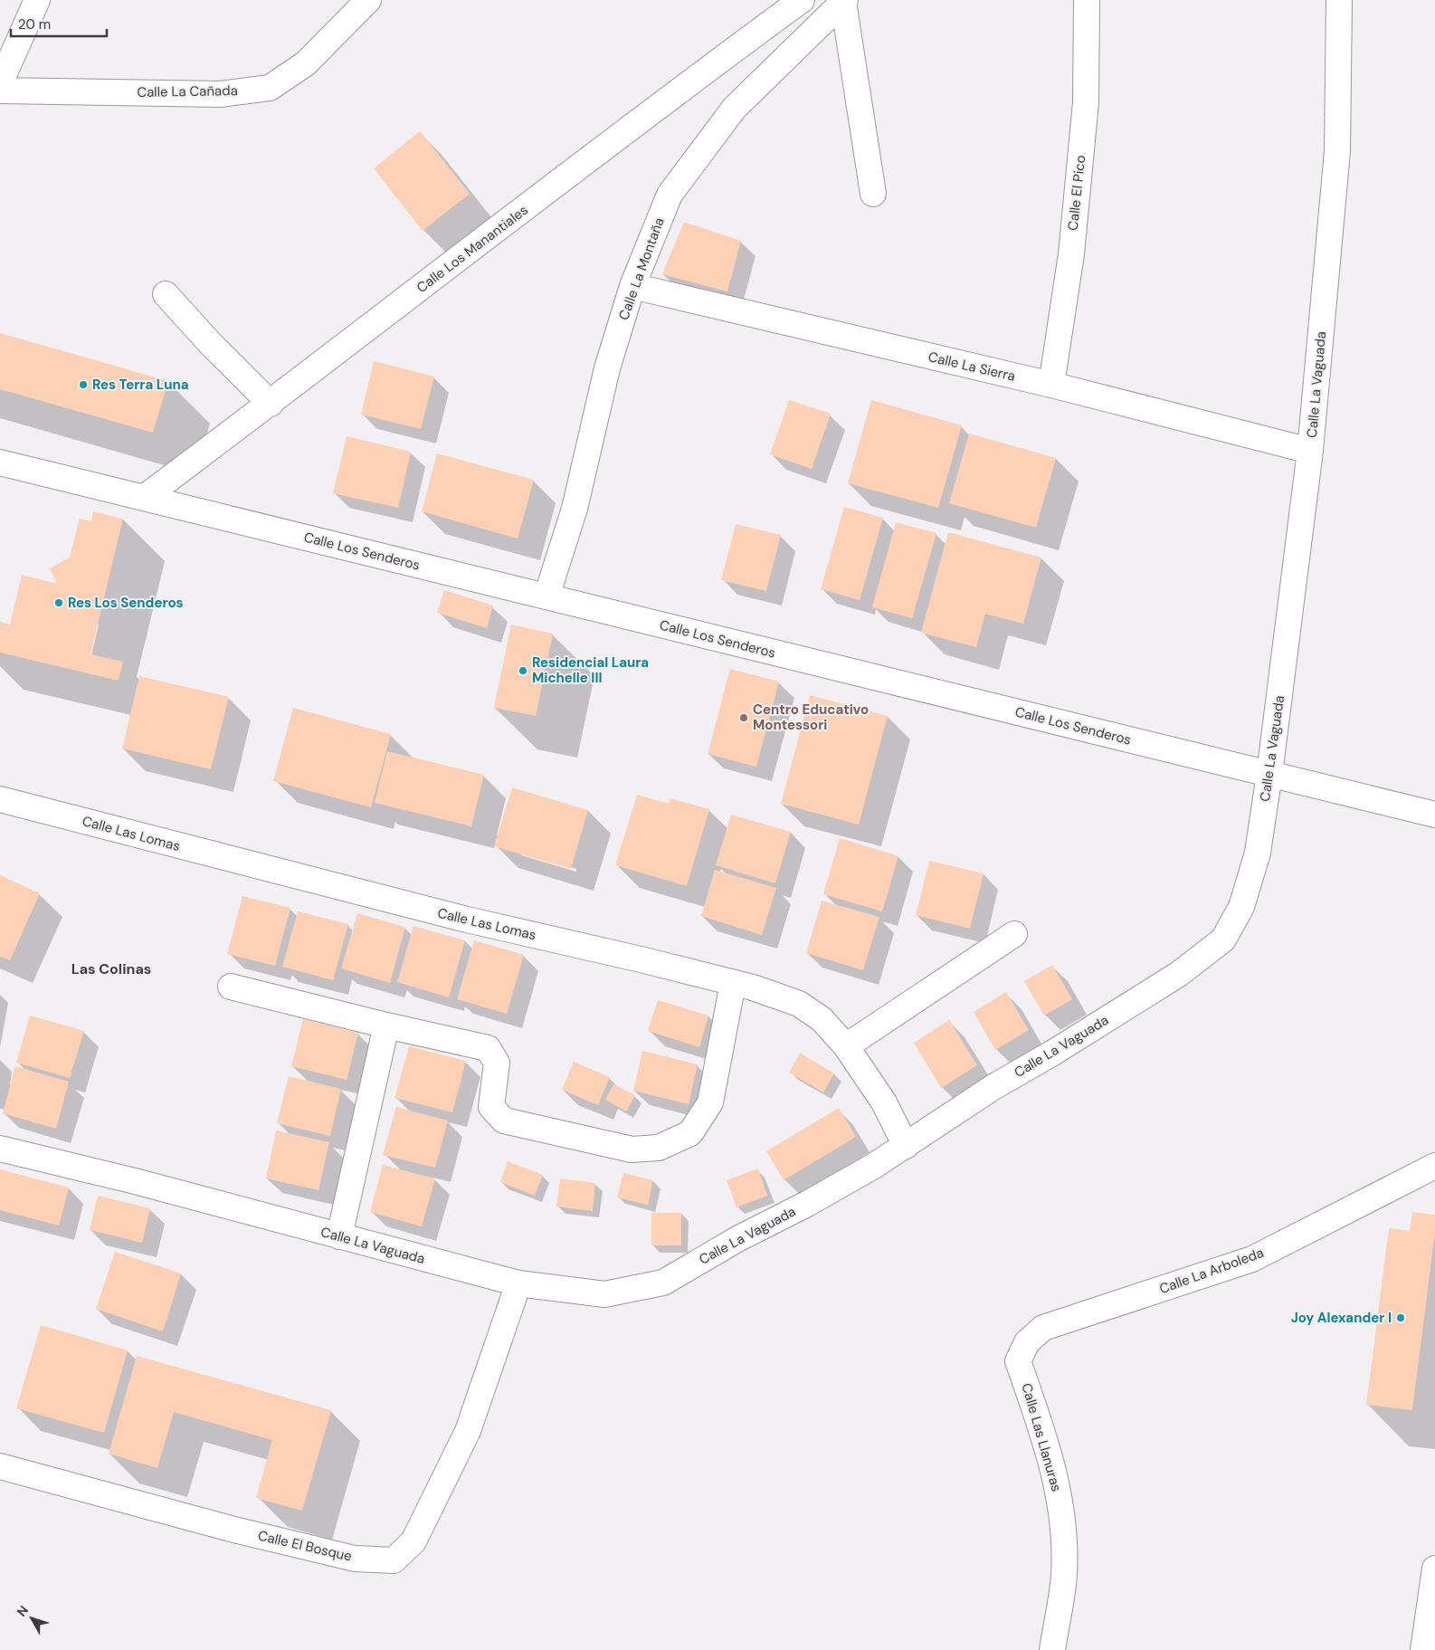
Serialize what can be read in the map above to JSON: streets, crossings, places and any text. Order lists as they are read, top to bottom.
{
  "streets": {
    "street": [
      "Calle La Cañada",
      "Calle El Pico",
      "Calle Los Manantiales",
      "Calle La Montaña",
      "Calle La Sierra",
      "Calle La Vaguada",
      "Calle Los Senderos",
      "Calle Las Lomas",
      "Calle La Arboleda",
      "Calle Las Llanuras",
      "Calle El Bosque"
    ]
  },
  "crossings": [
    ["Calle El Pico", "Calle La Sierra"],
    ["Calle Los Manantiales", "Calle Los Senderos"],
    ["Calle La Montaña", "Calle La Sierra"],
    ["Calle La Montaña", "Calle Los Senderos"],
    ["Calle La Sierra", "Calle La Vaguada"],
    ["Calle La Vaguada", "Calle Los Senderos"],
    ["Calle La Vaguada", "Calle Las Lomas"],
    ["Calle La Vaguada", "Calle El Bosque"],
    ["Calle La Arboleda", "Calle Las Llanuras"]
  ],
  "districts": ["Las Colinas"],
  "places": [
    "Res Terra Luna",
    "Res Los Senderos",
    "Residencial Laura Michelle III",
    "Centro Educativo Montessori",
    "Joy Alexander I"
  ],
  "scale_bar": "20 m",
  "north": "top left"
}
